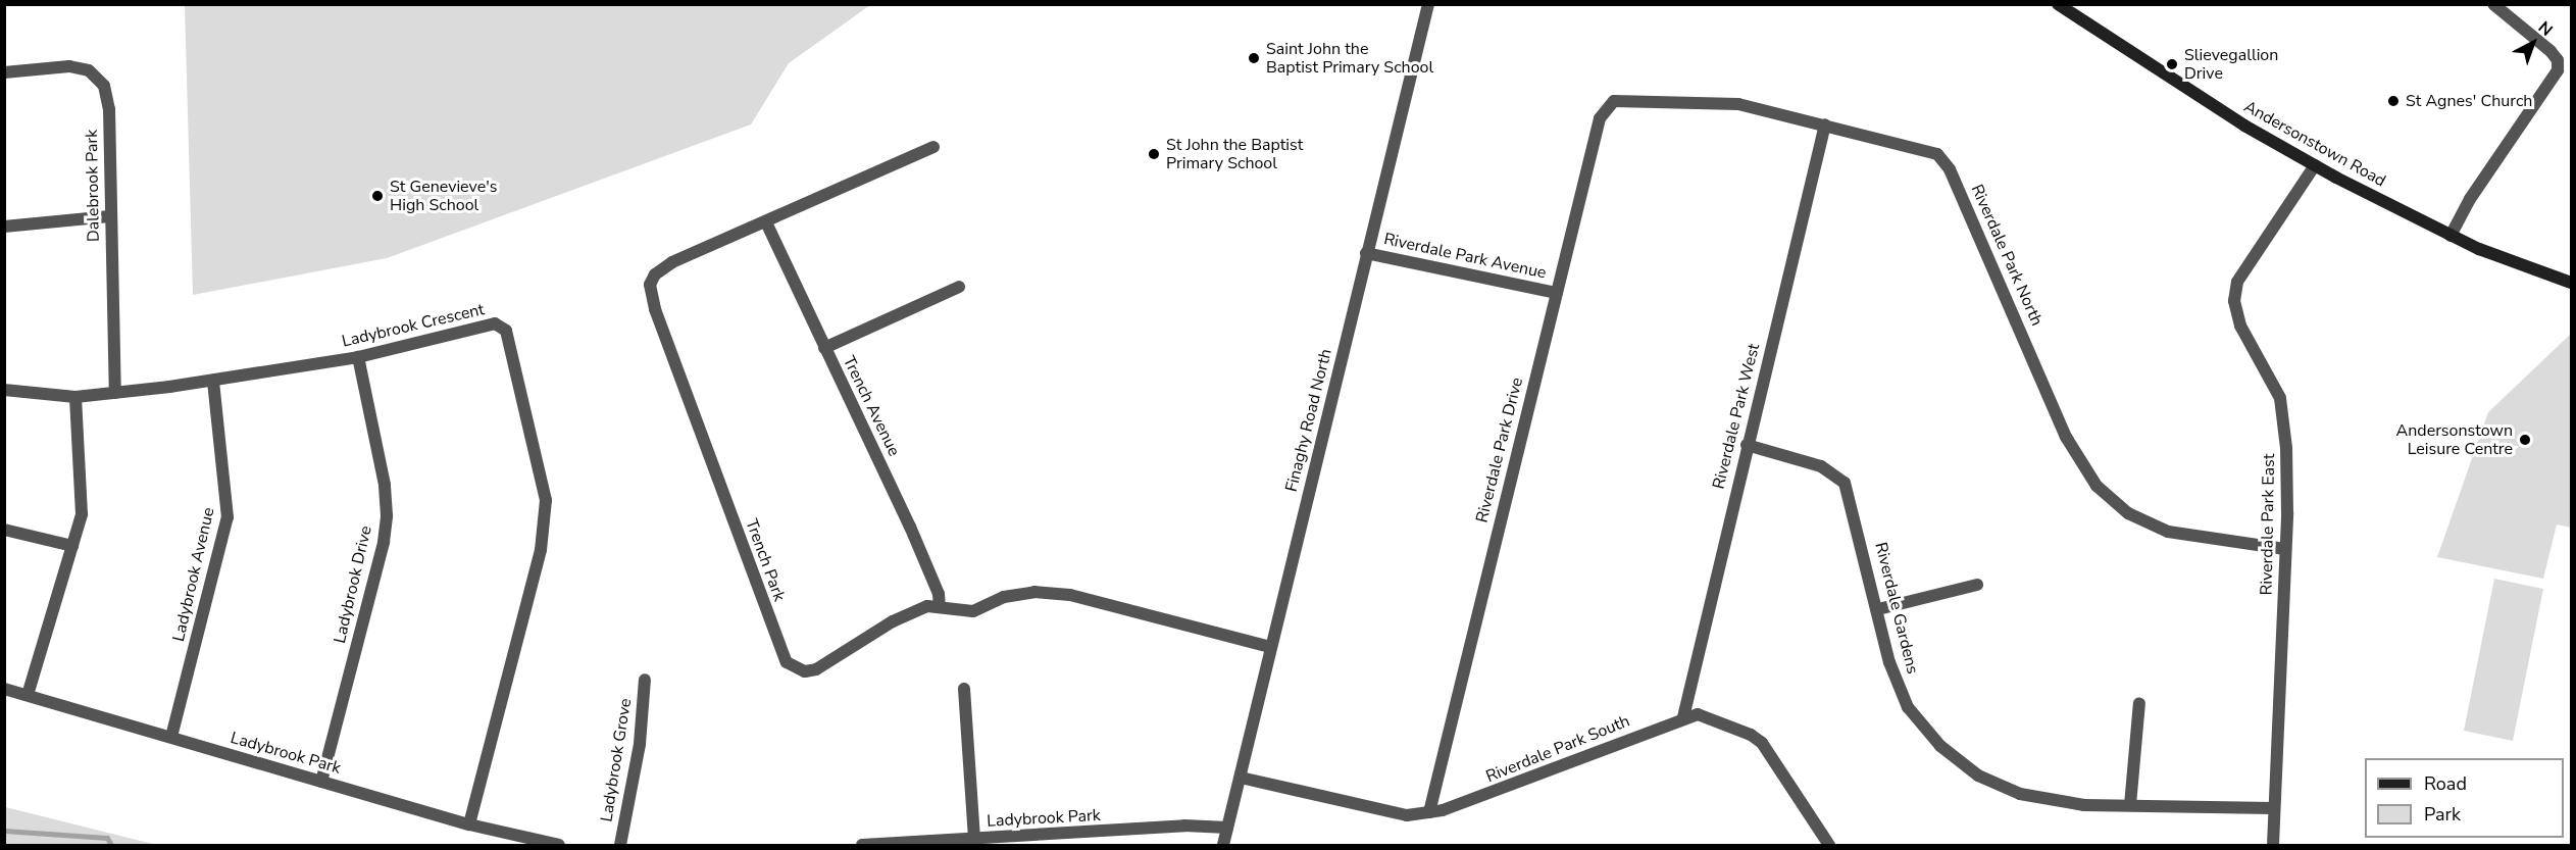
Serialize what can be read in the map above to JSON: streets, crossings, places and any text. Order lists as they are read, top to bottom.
{
  "streets": {
    "main road": ["Andersonstown Road"],
    "street": [
      "Dalebrook Park",
      "Riverdale Park North",
      "Riverdale Park Avenue",
      "Ladybrook Crescent",
      "Trench Avenue",
      "Riverdale Park West",
      "Finaghy Road North",
      "Riverdale Park Drive",
      "Riverdale Park East",
      "Trench Park",
      "Ladybrook Avenue",
      "Ladybrook Drive",
      "Riverdale Gardens",
      "Riverdale Park South",
      "Ladybrook Park",
      "Ladybrook Grove"
    ]
  },
  "crossings": [
    ["Andersonstown Road", "Riverdale Park East"],
    ["Dalebrook Park", "Ladybrook Crescent"],
    ["Riverdale Park North", "Riverdale Park West"],
    ["Riverdale Park North", "Riverdale Park Drive"],
    ["Riverdale Park North", "Riverdale Park East"],
    ["Riverdale Park Avenue", "Finaghy Road North"],
    ["Riverdale Park Avenue", "Riverdale Park Drive"],
    ["Ladybrook Crescent", "Ladybrook Avenue"],
    ["Ladybrook Crescent", "Ladybrook Drive"],
    ["Ladybrook Crescent", "Ladybrook Park"],
    ["Trench Avenue", "Trench Park"],
    ["Riverdale Park West", "Riverdale Gardens"],
    ["Riverdale Park West", "Riverdale Park South"],
    ["Finaghy Road North", "Trench Park"],
    ["Finaghy Road North", "Riverdale Park South"],
    ["Finaghy Road North", "Ladybrook Park"],
    ["Riverdale Park Drive", "Riverdale Park South"],
    ["Riverdale Park East", "Riverdale Gardens"],
    ["Ladybrook Avenue", "Ladybrook Park"],
    ["Ladybrook Drive", "Ladybrook Park"]
  ],
  "places": [
    "Saint John the Baptist Primary School",
    "Slievegallion Drive",
    "St Agnes' Church",
    "St John the Baptist Primary School",
    "St Genevieve's High School",
    "Andersonstown Leisure Centre"
  ],
  "legend": ["Road", "Park"],
  "north": "top right"
}
